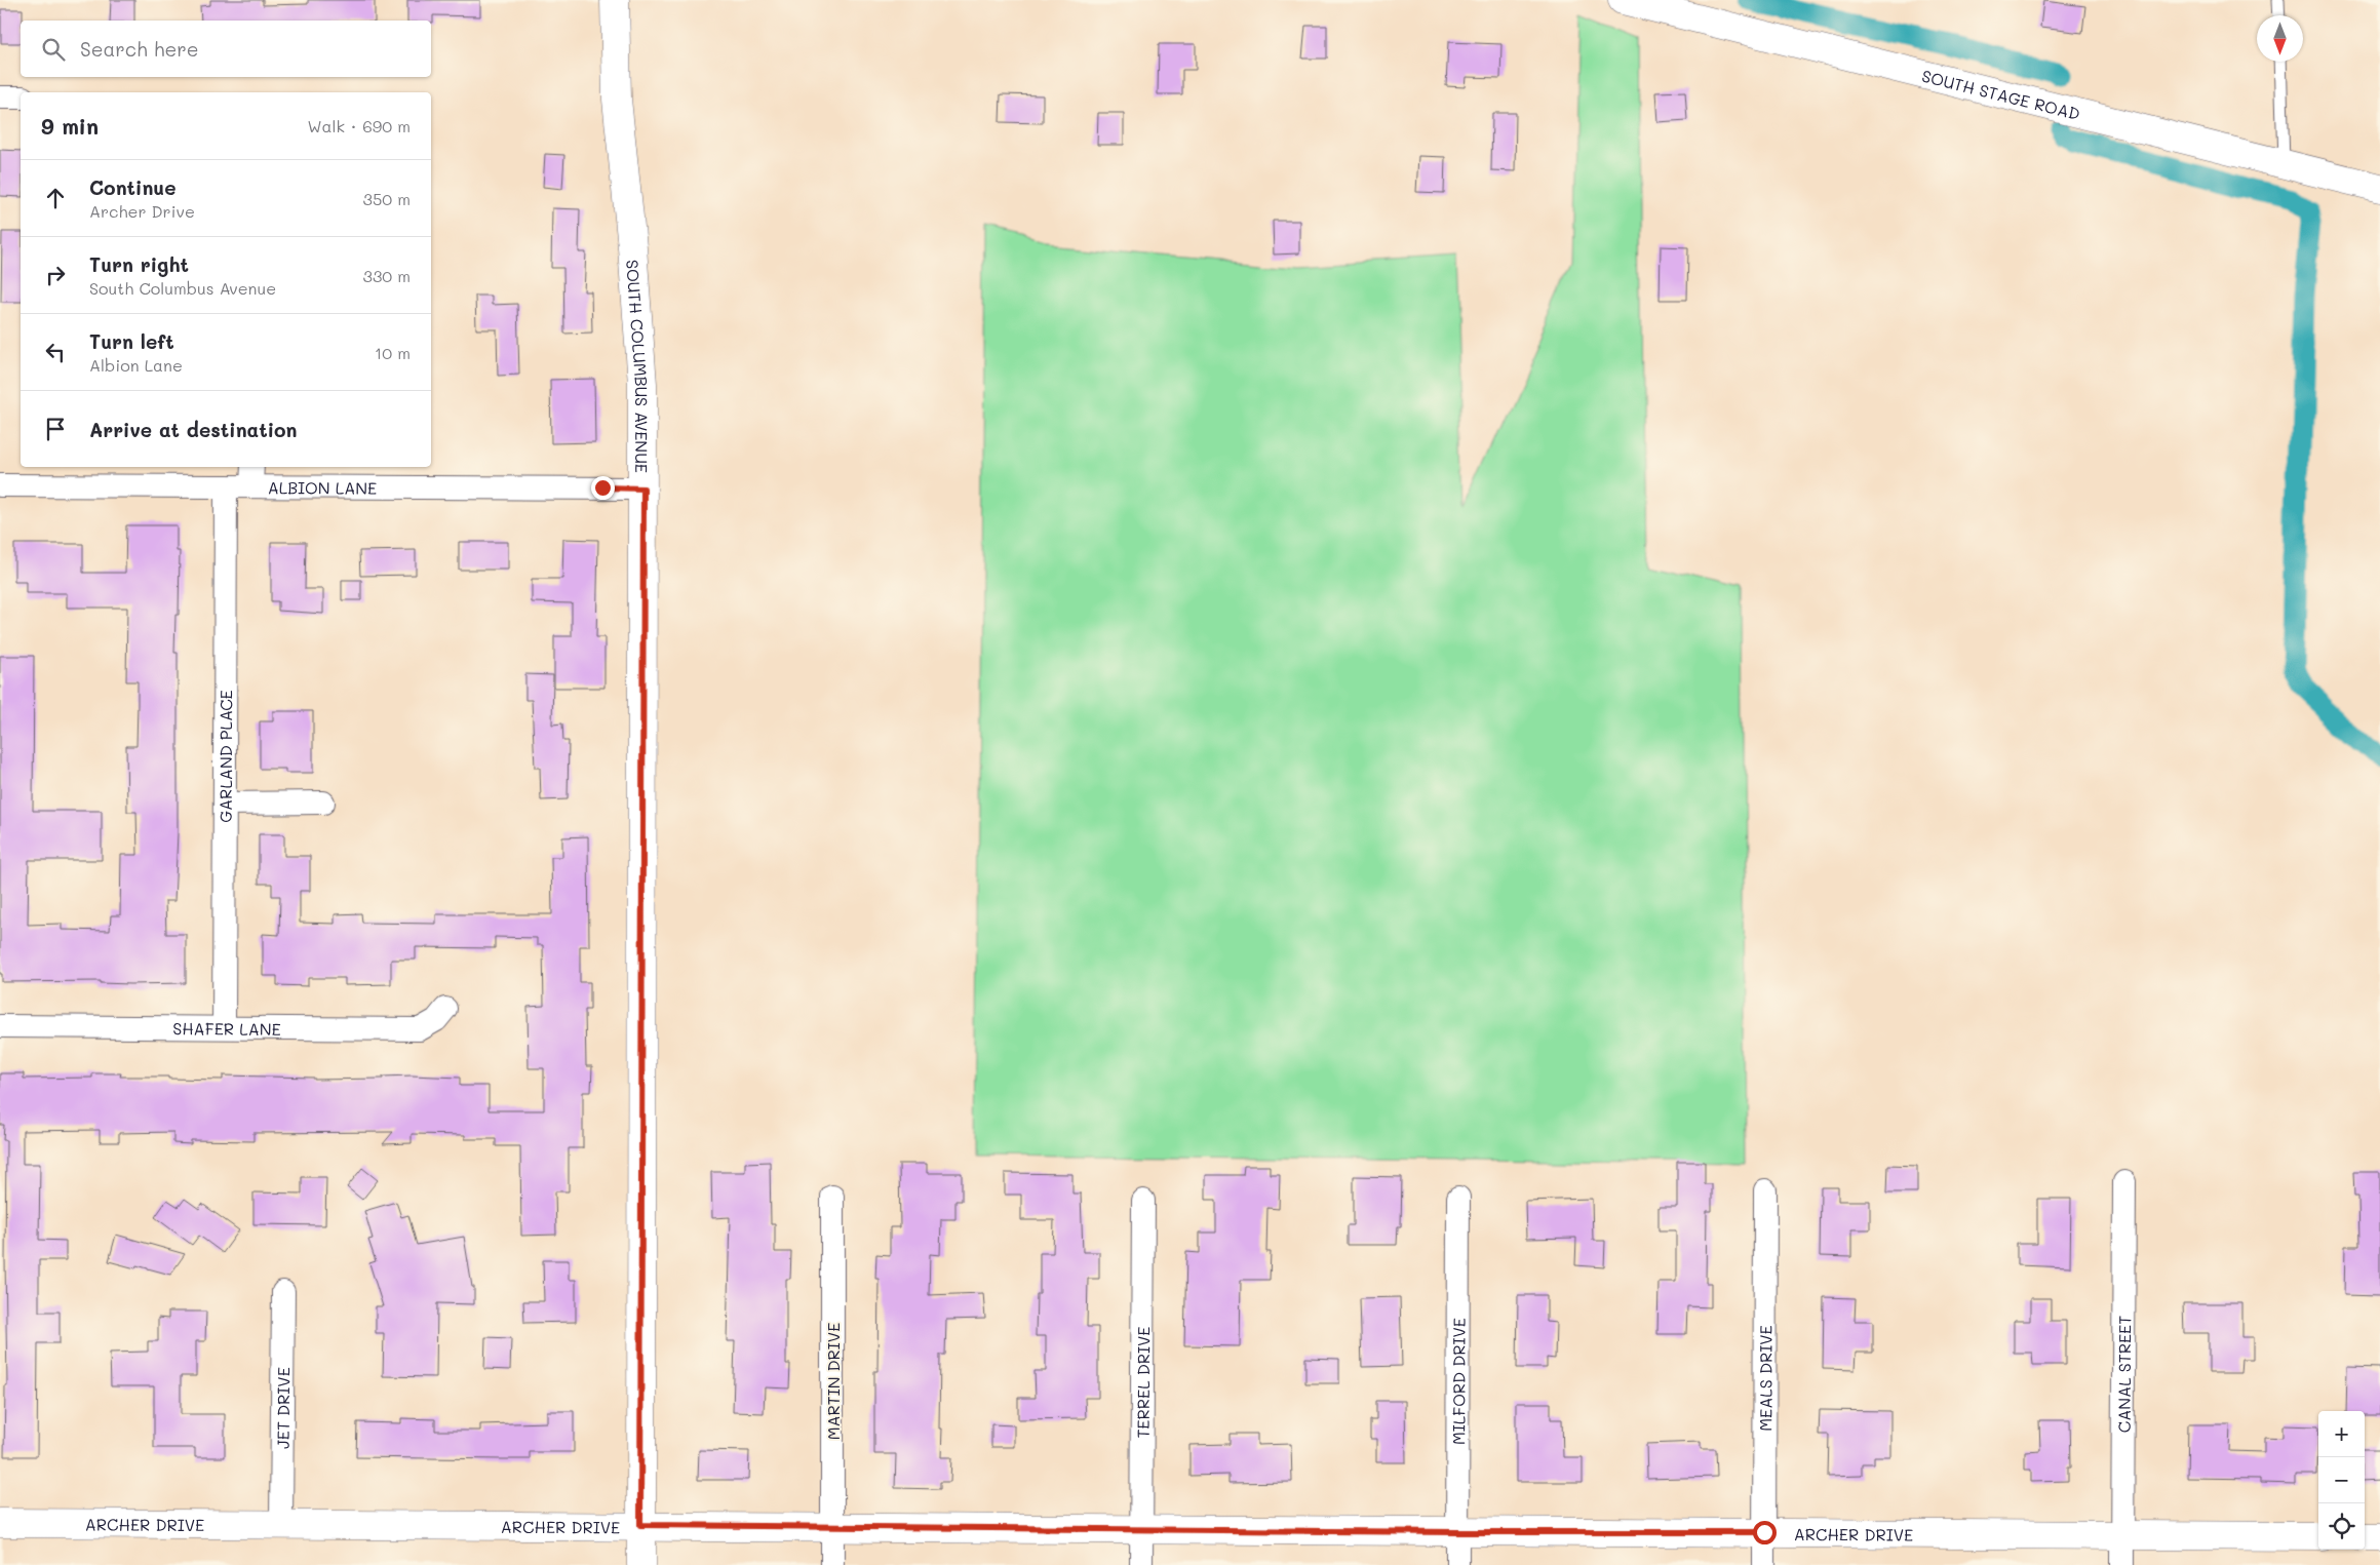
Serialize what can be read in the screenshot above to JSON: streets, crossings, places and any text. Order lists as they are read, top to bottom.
{
  "streets": {
    "street": [
      "SOUTH STAGE ROAD",
      "SOUTH COLUMBUS AVENUE",
      "ALBION LANE",
      "GARLAND PLACE",
      "SHAFER LANE",
      "CANAL STREET",
      "MEALS DRIVE",
      "MARTIN DRIVE",
      "MILFORD DRIVE",
      "TERREL DRIVE",
      "JET DRIVE",
      "ARCHER DRIVE"
    ]
  },
  "crossings": [
    ["SOUTH COLUMBUS AVENUE", "ALBION LANE"],
    ["SOUTH COLUMBUS AVENUE", "ARCHER DRIVE"],
    ["ALBION LANE", "GARLAND PLACE"],
    ["GARLAND PLACE", "SHAFER LANE"],
    ["CANAL STREET", "ARCHER DRIVE"],
    ["MEALS DRIVE", "ARCHER DRIVE"],
    ["MARTIN DRIVE", "ARCHER DRIVE"],
    ["MILFORD DRIVE", "ARCHER DRIVE"],
    ["TERREL DRIVE", "ARCHER DRIVE"],
    ["JET DRIVE", "ARCHER DRIVE"]
  ],
  "north": "bottom",
  "page": {
    "search": "Search here",
    "heading": ["9 min", "Walk · 690 m"],
    "list": [
      ["Continue", "Archer Drive", "350 m"],
      ["Turn right", "South Columbus Avenue", "330 m"],
      ["Turn left", "Albion Lane", "10 m"],
      "Arrive at destination"
    ],
    "map_buttons": ["+", "−"]
  }
}
